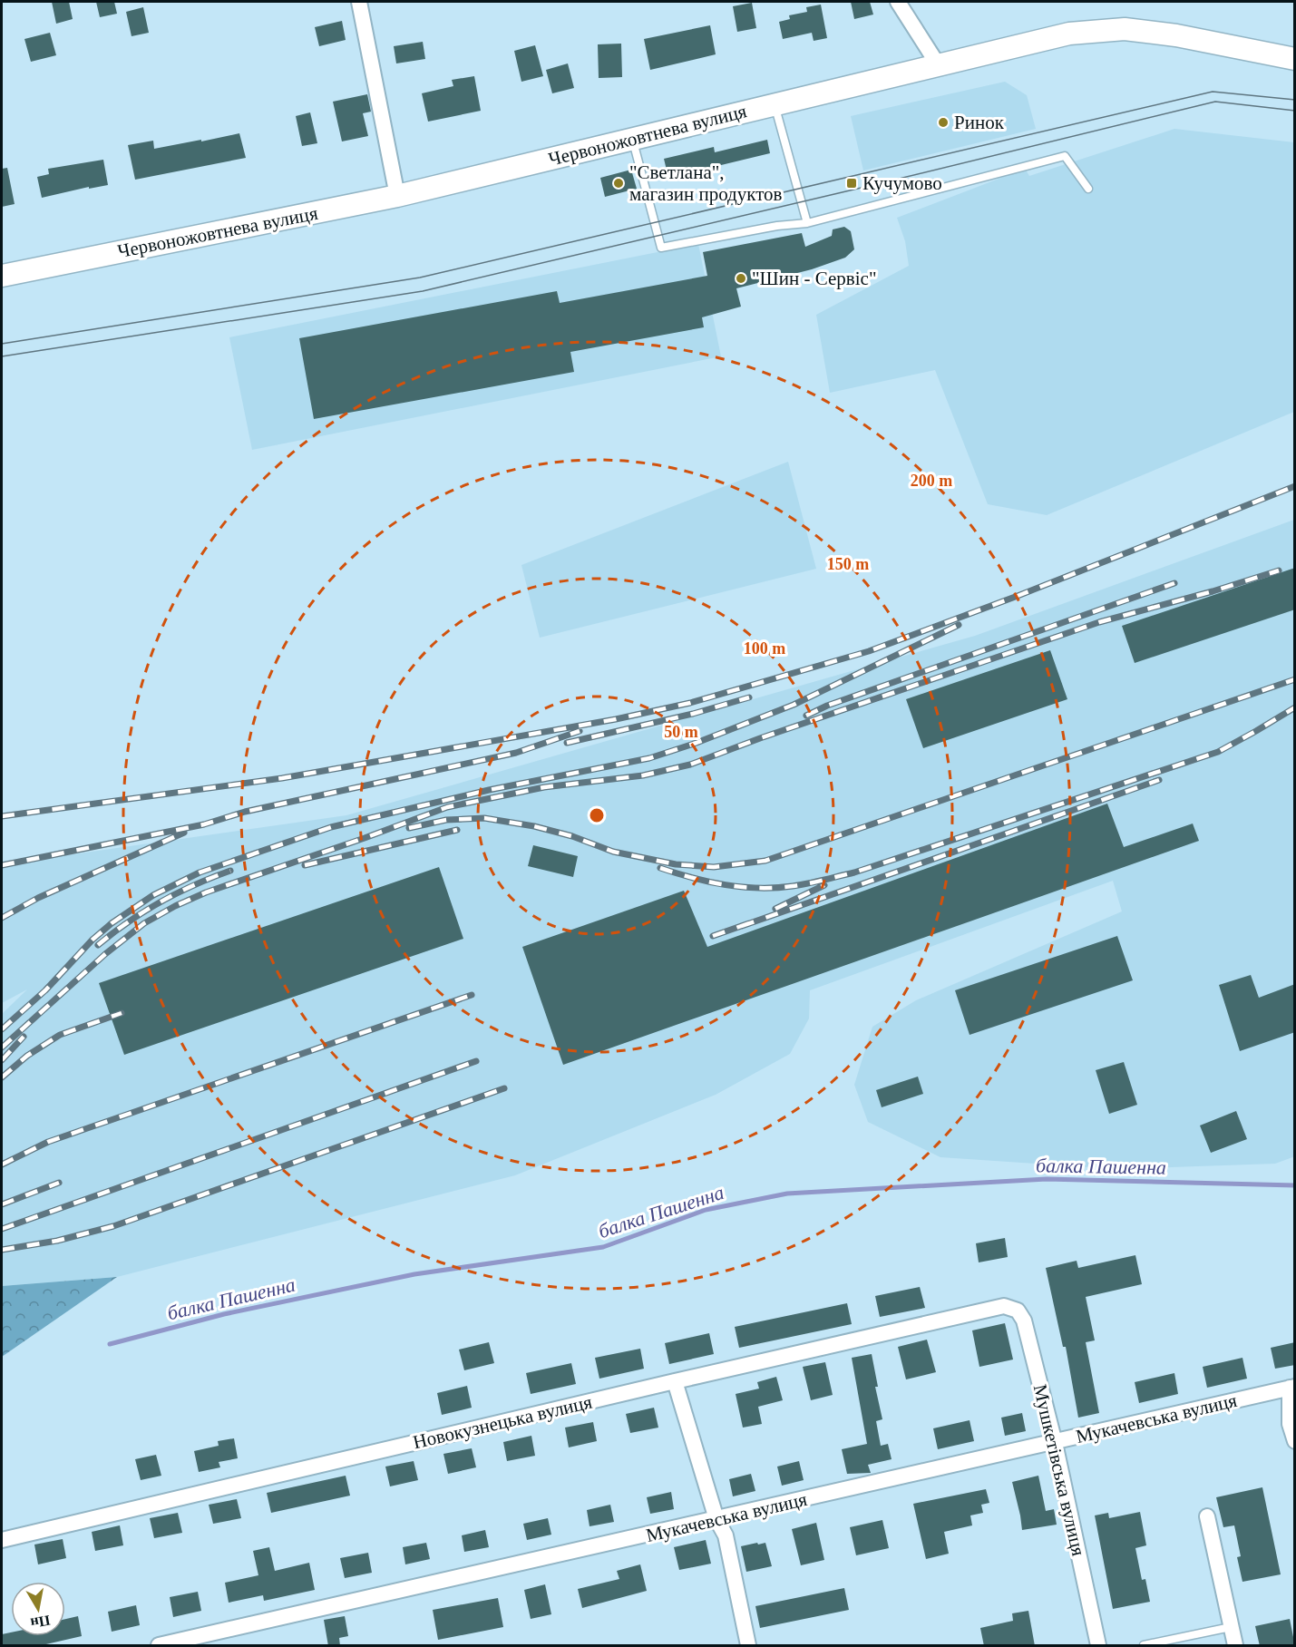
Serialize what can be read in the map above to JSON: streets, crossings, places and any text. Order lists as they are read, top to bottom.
{
  "streets": {
    "main road": ["Червоножовтнева вулиця"],
    "street": ["Мукачевська вулиця", "Новокузнецька вулиця", "Мушкетівська вулиця"]
  },
  "crossings": [
    ["Мукачевська вулиця", "Мушкетівська вулиця"],
    ["Новокузнецька вулиця", "Мушкетівська вулиця"]
  ],
  "water": ["балка Пашенна"],
  "places": {
    "other": ["Ринок", "\"Светлана\", магазин продуктов", "\"Шин - Сервіс\""],
    "transit": ["Кучумово"]
  },
  "north": "bottom",
  "rings": [
    "200 m",
    "150 m",
    "100 m",
    "50 m"
  ]
}
